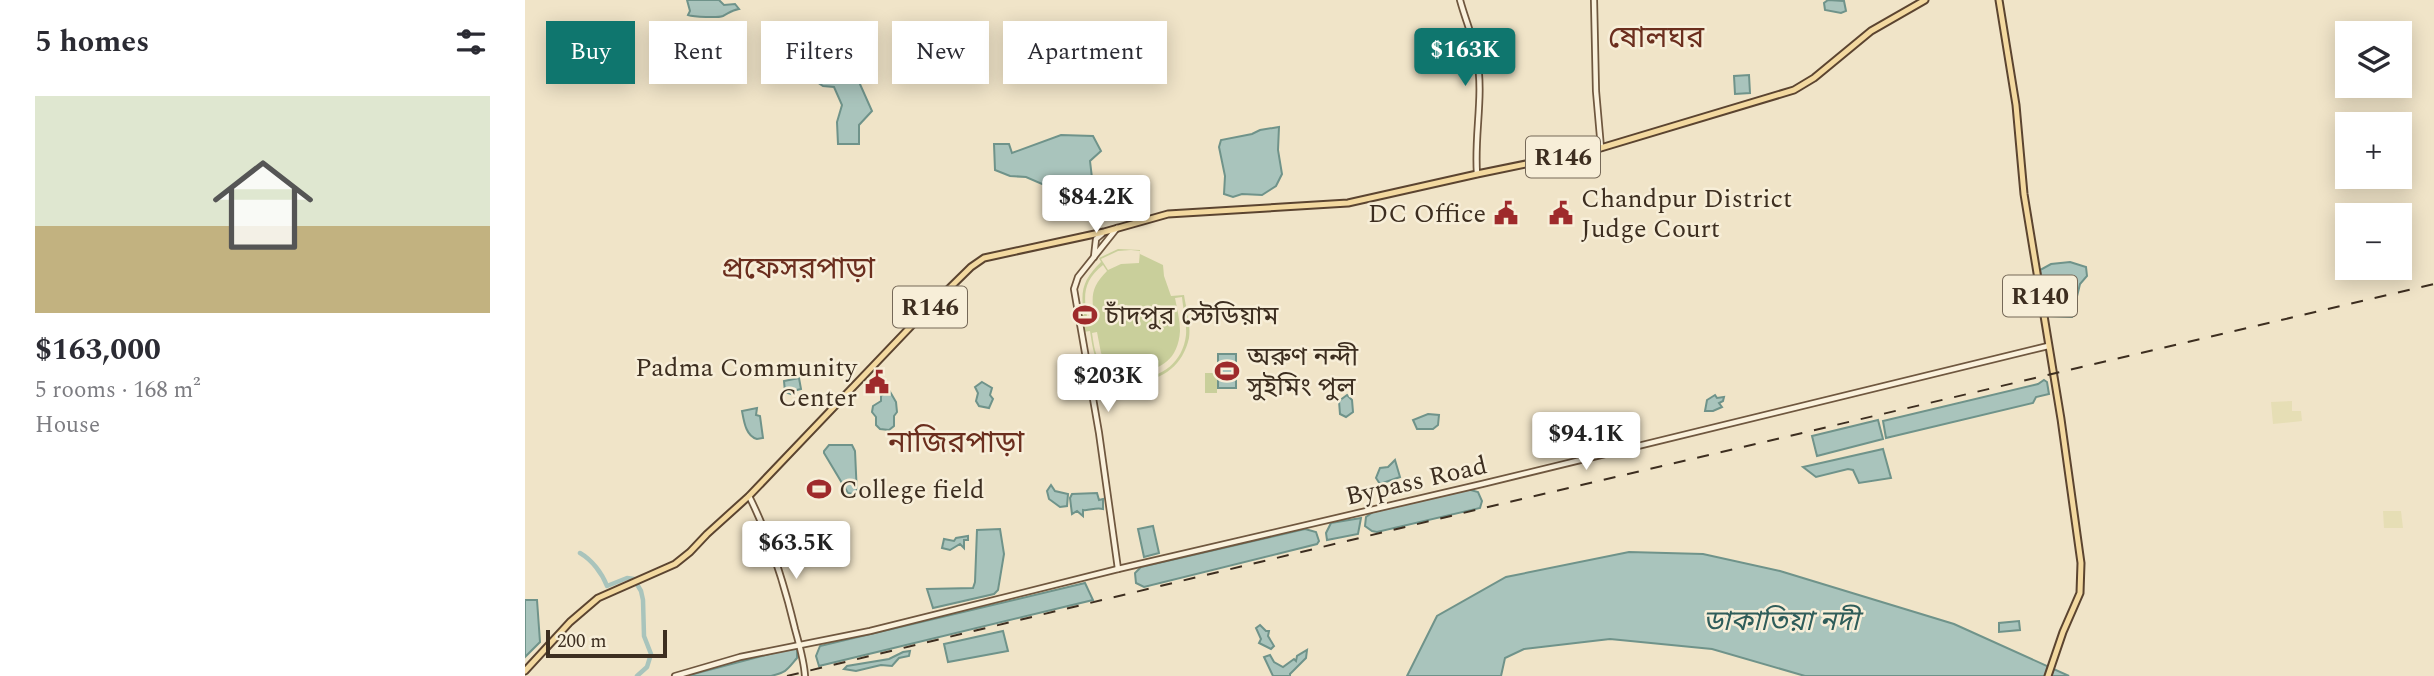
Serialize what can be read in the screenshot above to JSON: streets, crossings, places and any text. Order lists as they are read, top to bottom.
{
  "streets": {
    "main road": ["R146", "R140"],
    "street": ["Bypass Road"]
  },
  "crossings": [
    ["R140", "Bypass Road"]
  ],
  "districts": ["ষোলঘর", "প্রফেসরপাড়া", "নাজিরপাড়া"],
  "water": ["ডাকাতিয়া নদী"],
  "places": {
    "public building": ["DC Office", "Chandpur District Judge Court", "Padma Community Center"],
    "sports": ["চাঁদপুর স্টেডিয়াম", "অরুণ নন্দী সুইমিং পুল", "College field"]
  },
  "scale_bar": "200 m",
  "page": {
    "heading": "5 homes",
    "map_buttons": ["+", "−"],
    "chip": [
      "Buy",
      "Rent",
      "Filters",
      "New",
      "Apartment"
    ],
    "price": [
      "$163K",
      "$84.2K",
      "$203K",
      "$94.1K",
      "$63.5K"
    ],
    "list": [
      {
        "name": "$163,000",
        "note": "5 rooms · 168 m² · House"
      }
    ],
    "scale": "200 m"
  }
}
